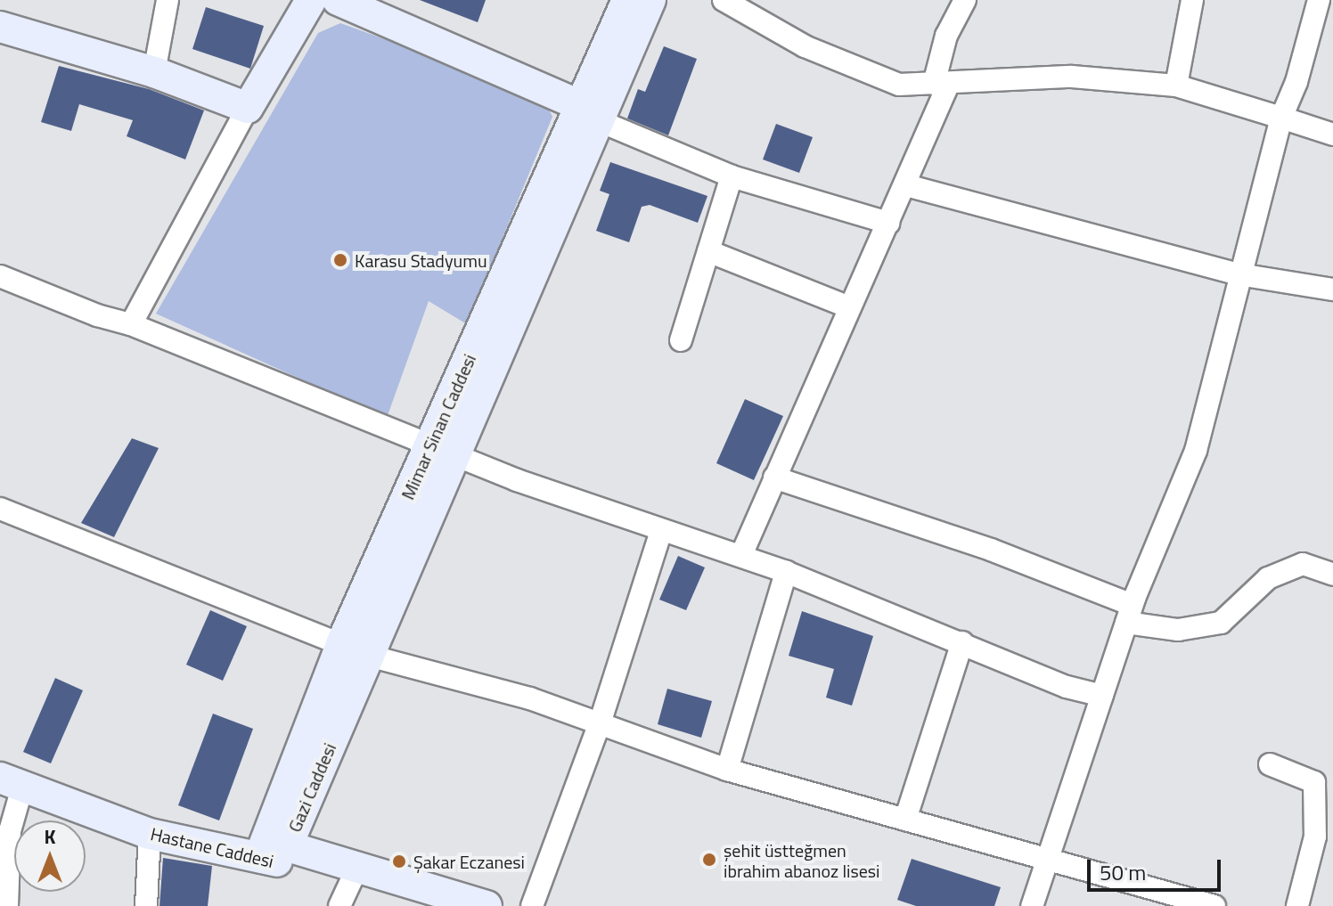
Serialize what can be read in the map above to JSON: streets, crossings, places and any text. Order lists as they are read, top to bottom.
{
  "streets": {
    "main road": ["Mimar Sinan Caddesi", "Hastane Caddesi"]
  },
  "crossings": [
    ["Mimar Sinan Caddesi", "Hastane Caddesi"]
  ],
  "places": ["Karasu Stadyumu", "şehit üstteğmen ibrahim abanoz lisesi", "Şakar Eczanesi"],
  "scale_bar": "50 m",
  "north": "top"
}
